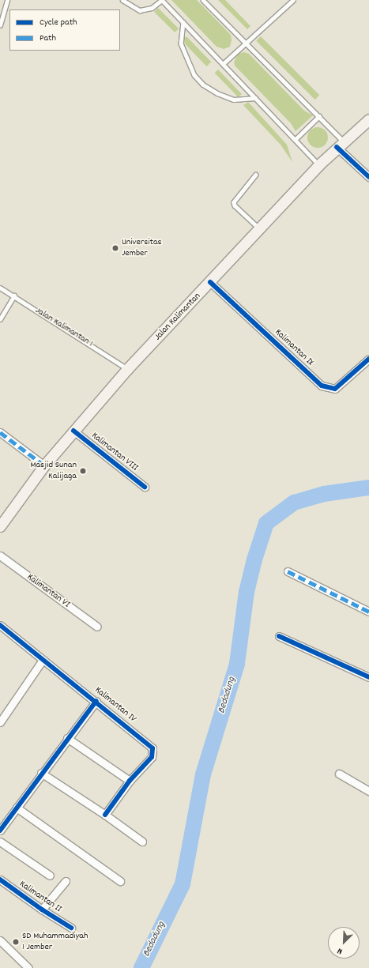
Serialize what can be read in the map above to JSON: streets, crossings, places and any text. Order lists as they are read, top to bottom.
{
  "streets": {
    "main road": ["Jalan Kalimantan"],
    "street": [
      "Kalimantan IX",
      "Kalimantan VIII",
      "Kalimantan VI",
      "Kalimantan IV",
      "Kalimantan II"
    ],
    "lane": ["Jalan Kalimantan 1"]
  },
  "crossings": [
    ["Jalan Kalimantan", "Jalan Kalimantan 1"],
    ["Jalan Kalimantan", "Kalimantan IX"],
    ["Jalan Kalimantan", "Kalimantan VIII"]
  ],
  "water": ["Bedadung"],
  "places": ["Universitas Jember", "Masjid Sunan Kalijaga", "SD Muhammadiyah 1 Jember"],
  "legend": ["Cycle path", "Path"],
  "north": "bottom left"
}
